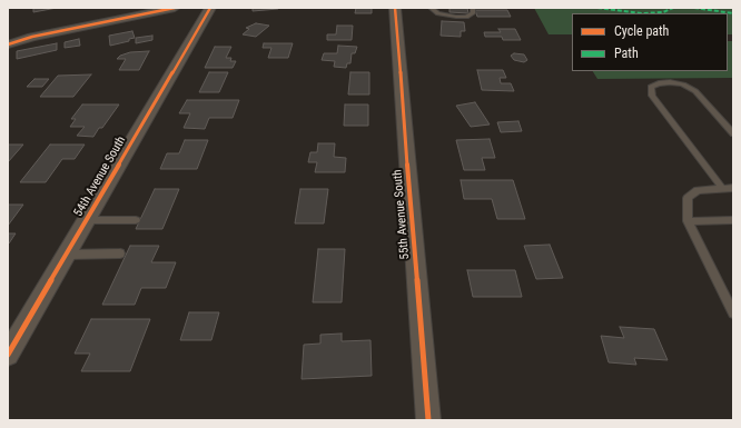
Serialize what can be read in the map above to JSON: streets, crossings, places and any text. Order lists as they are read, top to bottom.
{
  "streets": {
    "street": ["54th Avenue South", "55th Avenue South"]
  },
  "legend": ["Cycle path", "Path"]
}
